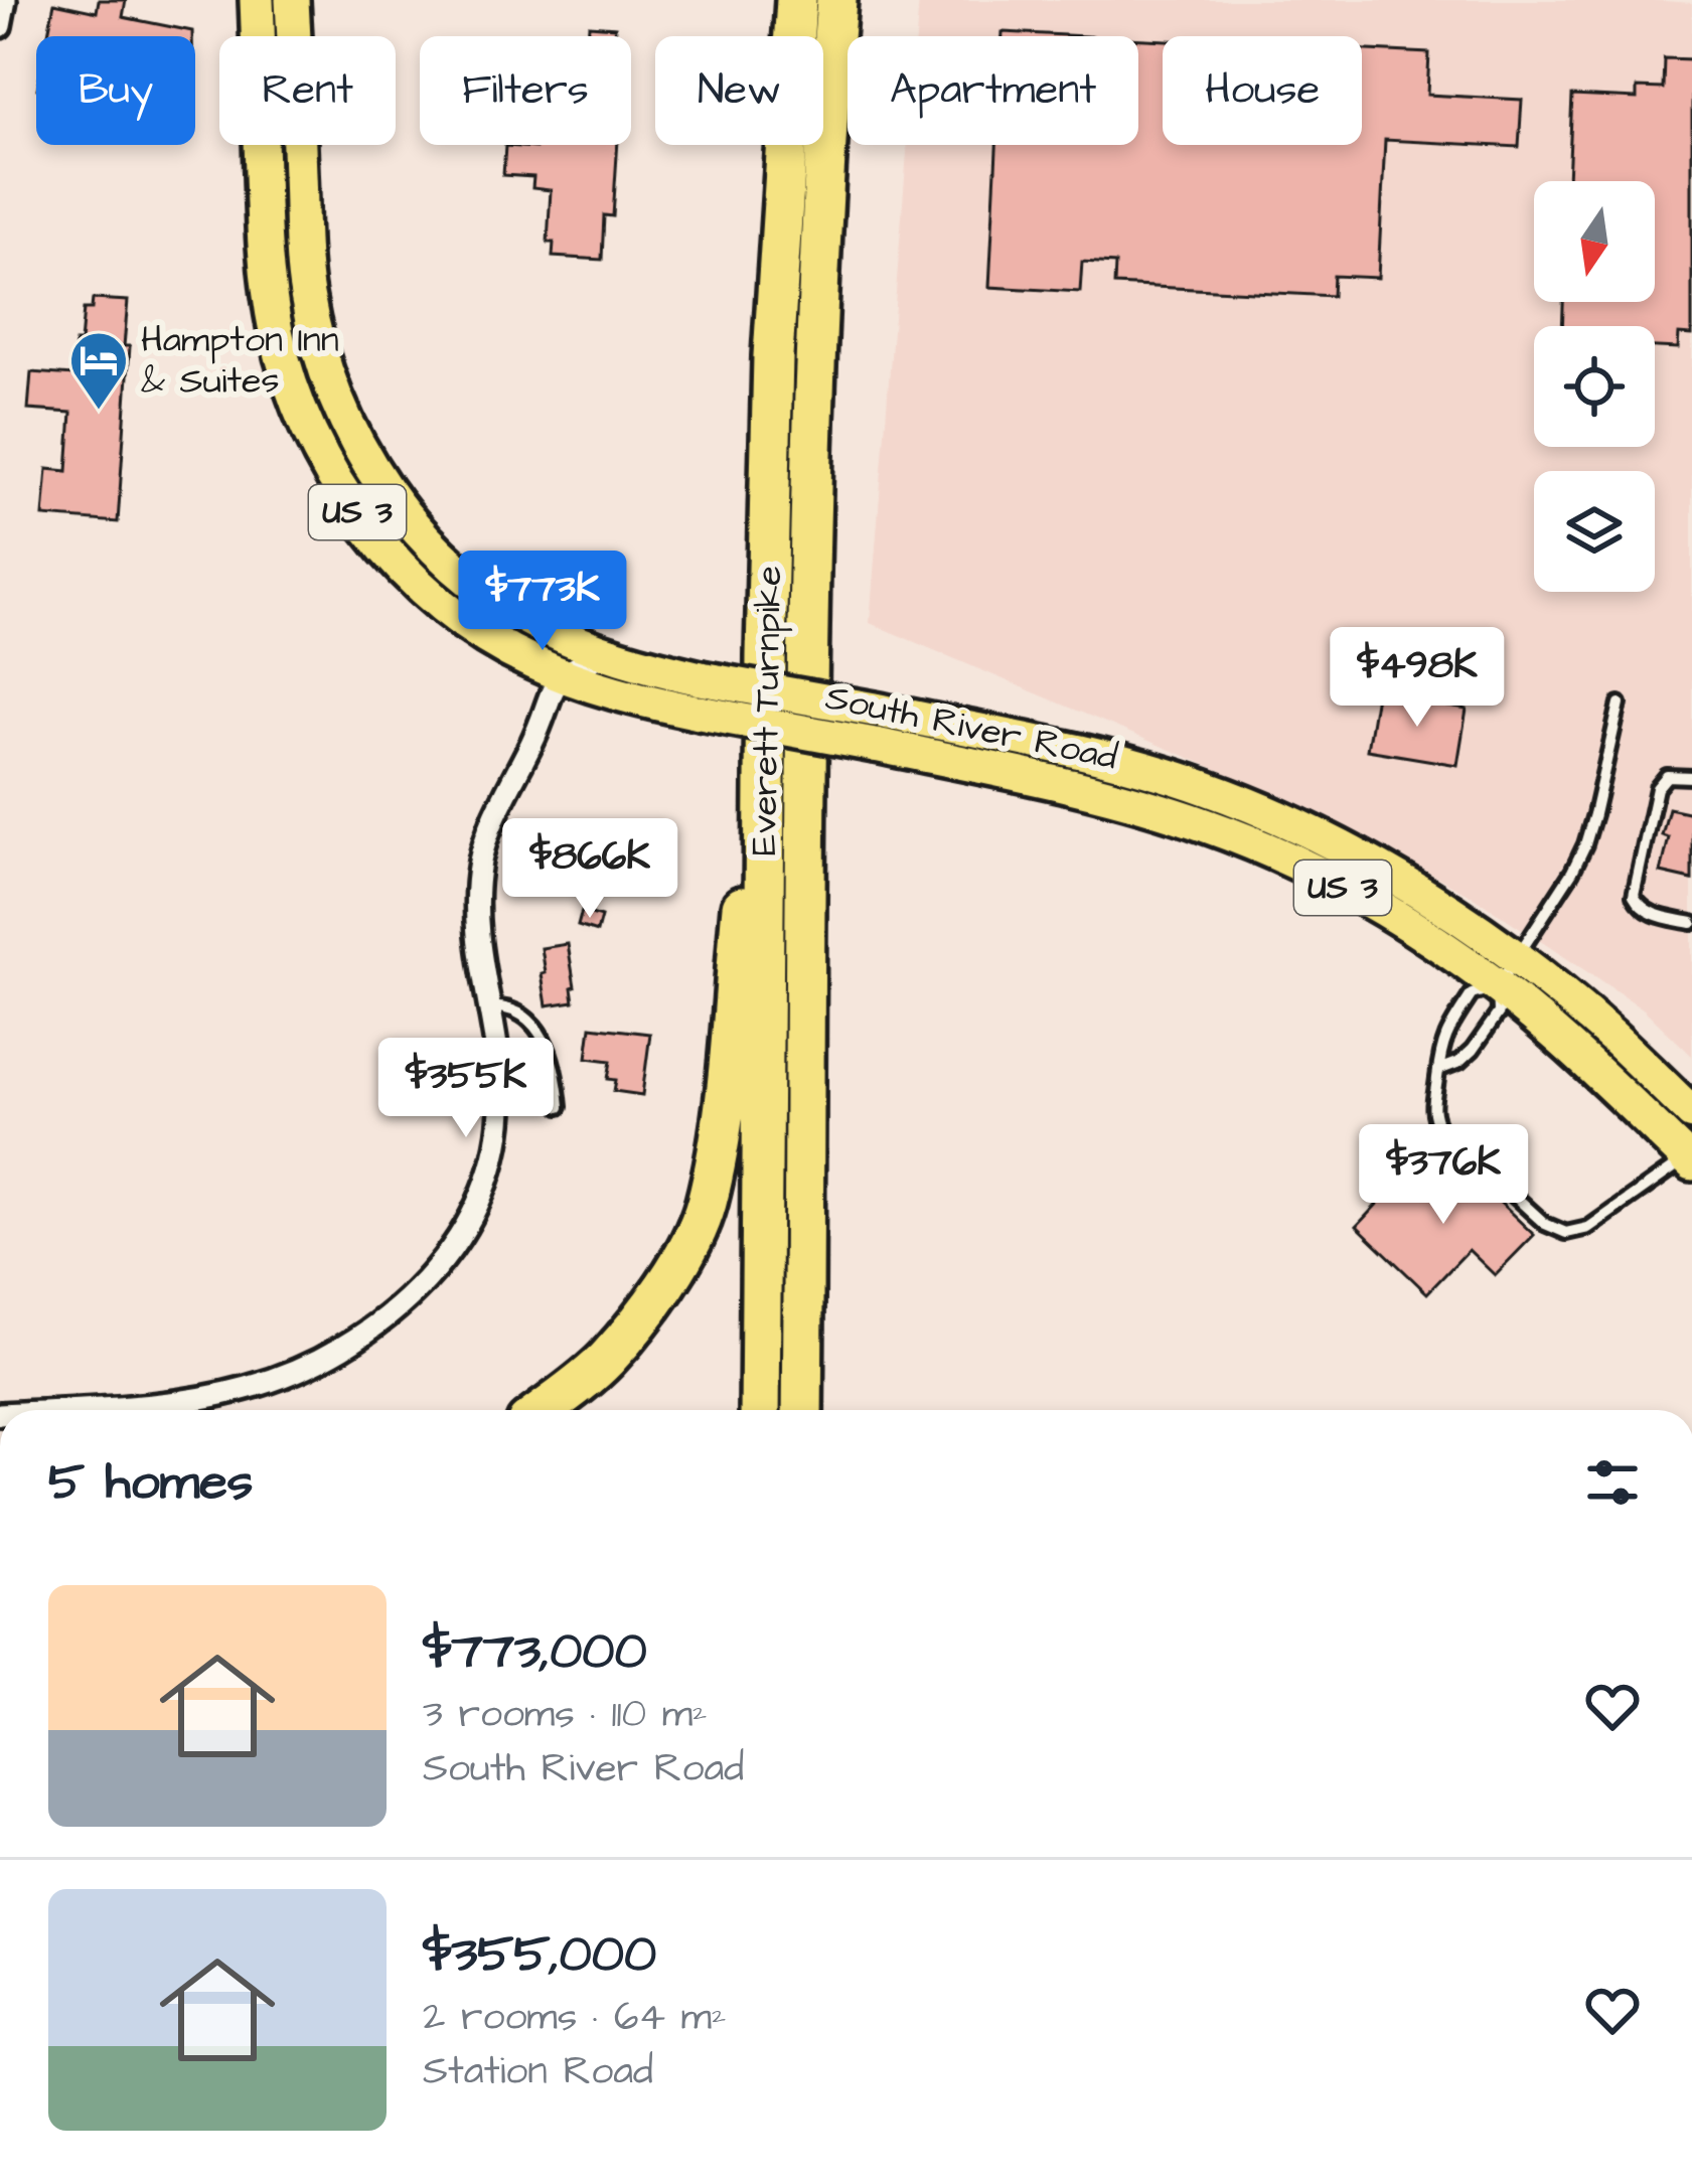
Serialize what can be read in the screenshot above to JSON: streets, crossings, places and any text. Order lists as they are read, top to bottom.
{
  "streets": {
    "highway": ["Everett Turnpike"],
    "main road": ["US 3", "South River Road"]
  },
  "crossings": [
    ["US 3", "South River Road"]
  ],
  "places": {
    "hotel": ["Hampton Inn & Suites"]
  },
  "north": "bottom",
  "page": {
    "chip": [
      "Buy",
      "Rent",
      "Filters",
      "New",
      "Apartment",
      "House"
    ],
    "price": [
      "$773K",
      "$498K",
      "$866K",
      "$355K",
      "$376K"
    ],
    "heading": "5 homes",
    "list": [
      {
        "name": "$773,000",
        "note": "3 rooms · 110 m² · South River Road"
      },
      {
        "name": "$355,000",
        "note": "2 rooms · 64 m² · Station Road"
      }
    ]
  }
}
